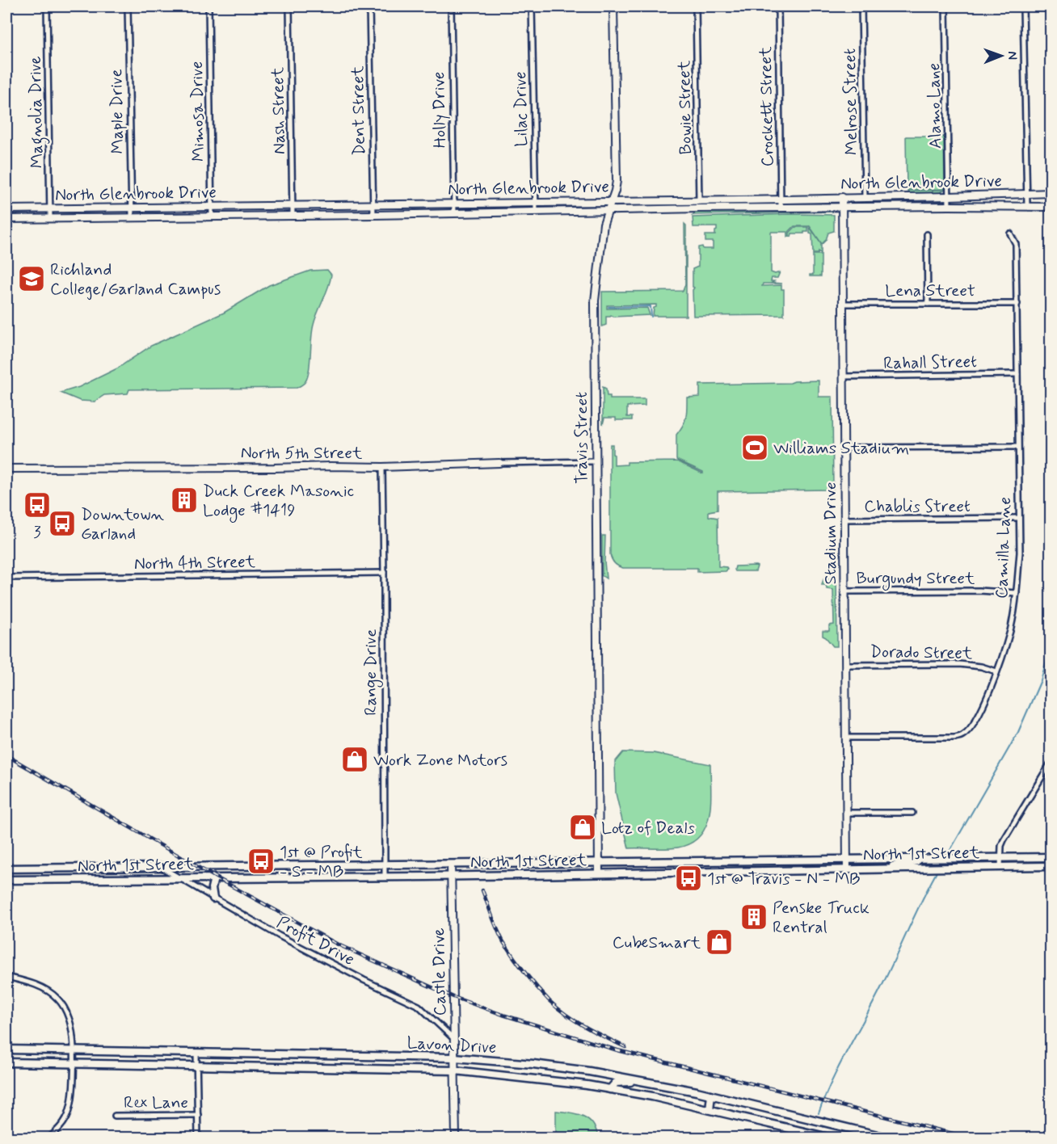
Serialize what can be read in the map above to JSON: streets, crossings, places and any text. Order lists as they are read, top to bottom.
{
  "streets": {
    "main road": [
      "North Glenbrook Drive",
      "Travis Street",
      "North 5th Street",
      "Stadium Drive",
      "North 1st Street",
      "Castle Drive",
      "Lavon Drive"
    ],
    "street": [
      "Melrose Street",
      "Alamo Lane",
      "Crockett Street",
      "Bowie Street",
      "Lilac Drive",
      "Holly Drive",
      "Nash Street",
      "Dent Street",
      "Maple Drive",
      "Mimosa Drive",
      "Magnolia Drive",
      "Lena Street",
      "Rahall Street",
      "Chablis Street",
      "Camilla Lane",
      "North 4th Street",
      "Burgundy Street",
      "Dorado Street",
      "Range Drive",
      "Profit Drive",
      "Rex Lane"
    ]
  },
  "crossings": [
    ["Melrose Street", "North Glenbrook Drive"],
    ["Alamo Lane", "North Glenbrook Drive"],
    ["Crockett Street", "North Glenbrook Drive"],
    ["Bowie Street", "North Glenbrook Drive"],
    ["Lilac Drive", "North Glenbrook Drive"],
    ["Holly Drive", "North Glenbrook Drive"],
    ["Nash Street", "North Glenbrook Drive"],
    ["Dent Street", "North Glenbrook Drive"],
    ["Maple Drive", "North Glenbrook Drive"],
    ["Mimosa Drive", "North Glenbrook Drive"],
    ["Magnolia Drive", "North Glenbrook Drive"],
    ["North Glenbrook Drive", "Travis Street"],
    ["North Glenbrook Drive", "Stadium Drive"],
    ["Lena Street", "Stadium Drive"],
    ["Lena Street", "Camilla Lane"],
    ["Rahall Street", "Stadium Drive"],
    ["Rahall Street", "Camilla Lane"],
    ["Travis Street", "North 5th Street"],
    ["Travis Street", "North 1st Street"],
    ["North 5th Street", "Range Drive"],
    ["Chablis Street", "Stadium Drive"],
    ["Chablis Street", "Camilla Lane"],
    ["Stadium Drive", "Camilla Lane"],
    ["Stadium Drive", "Burgundy Street"],
    ["Stadium Drive", "Dorado Street"],
    ["Stadium Drive", "North 1st Street"],
    ["Camilla Lane", "Burgundy Street"],
    ["Camilla Lane", "Dorado Street"],
    ["North 4th Street", "Range Drive"],
    ["Range Drive", "North 1st Street"],
    ["North 1st Street", "Profit Drive"],
    ["North 1st Street", "Castle Drive"],
    ["Profit Drive", "Castle Drive"],
    ["Castle Drive", "Lavon Drive"]
  ],
  "places": {
    "school or university": ["Richland College/Garland Campus"],
    "sports": ["Williams Stadium"],
    "building": ["Duck Creek Masonic Lodge #1419", "Penske Truck Rentral"],
    "bus stop": [
      "3",
      "Downtown Garland",
      "1st @ Profit - S - MB",
      "1st @ Travis - N - MB"
    ],
    "shop": ["Work Zone Motors", "Lotz of Deals", "CubeSmart"]
  },
  "north": "right"
}
